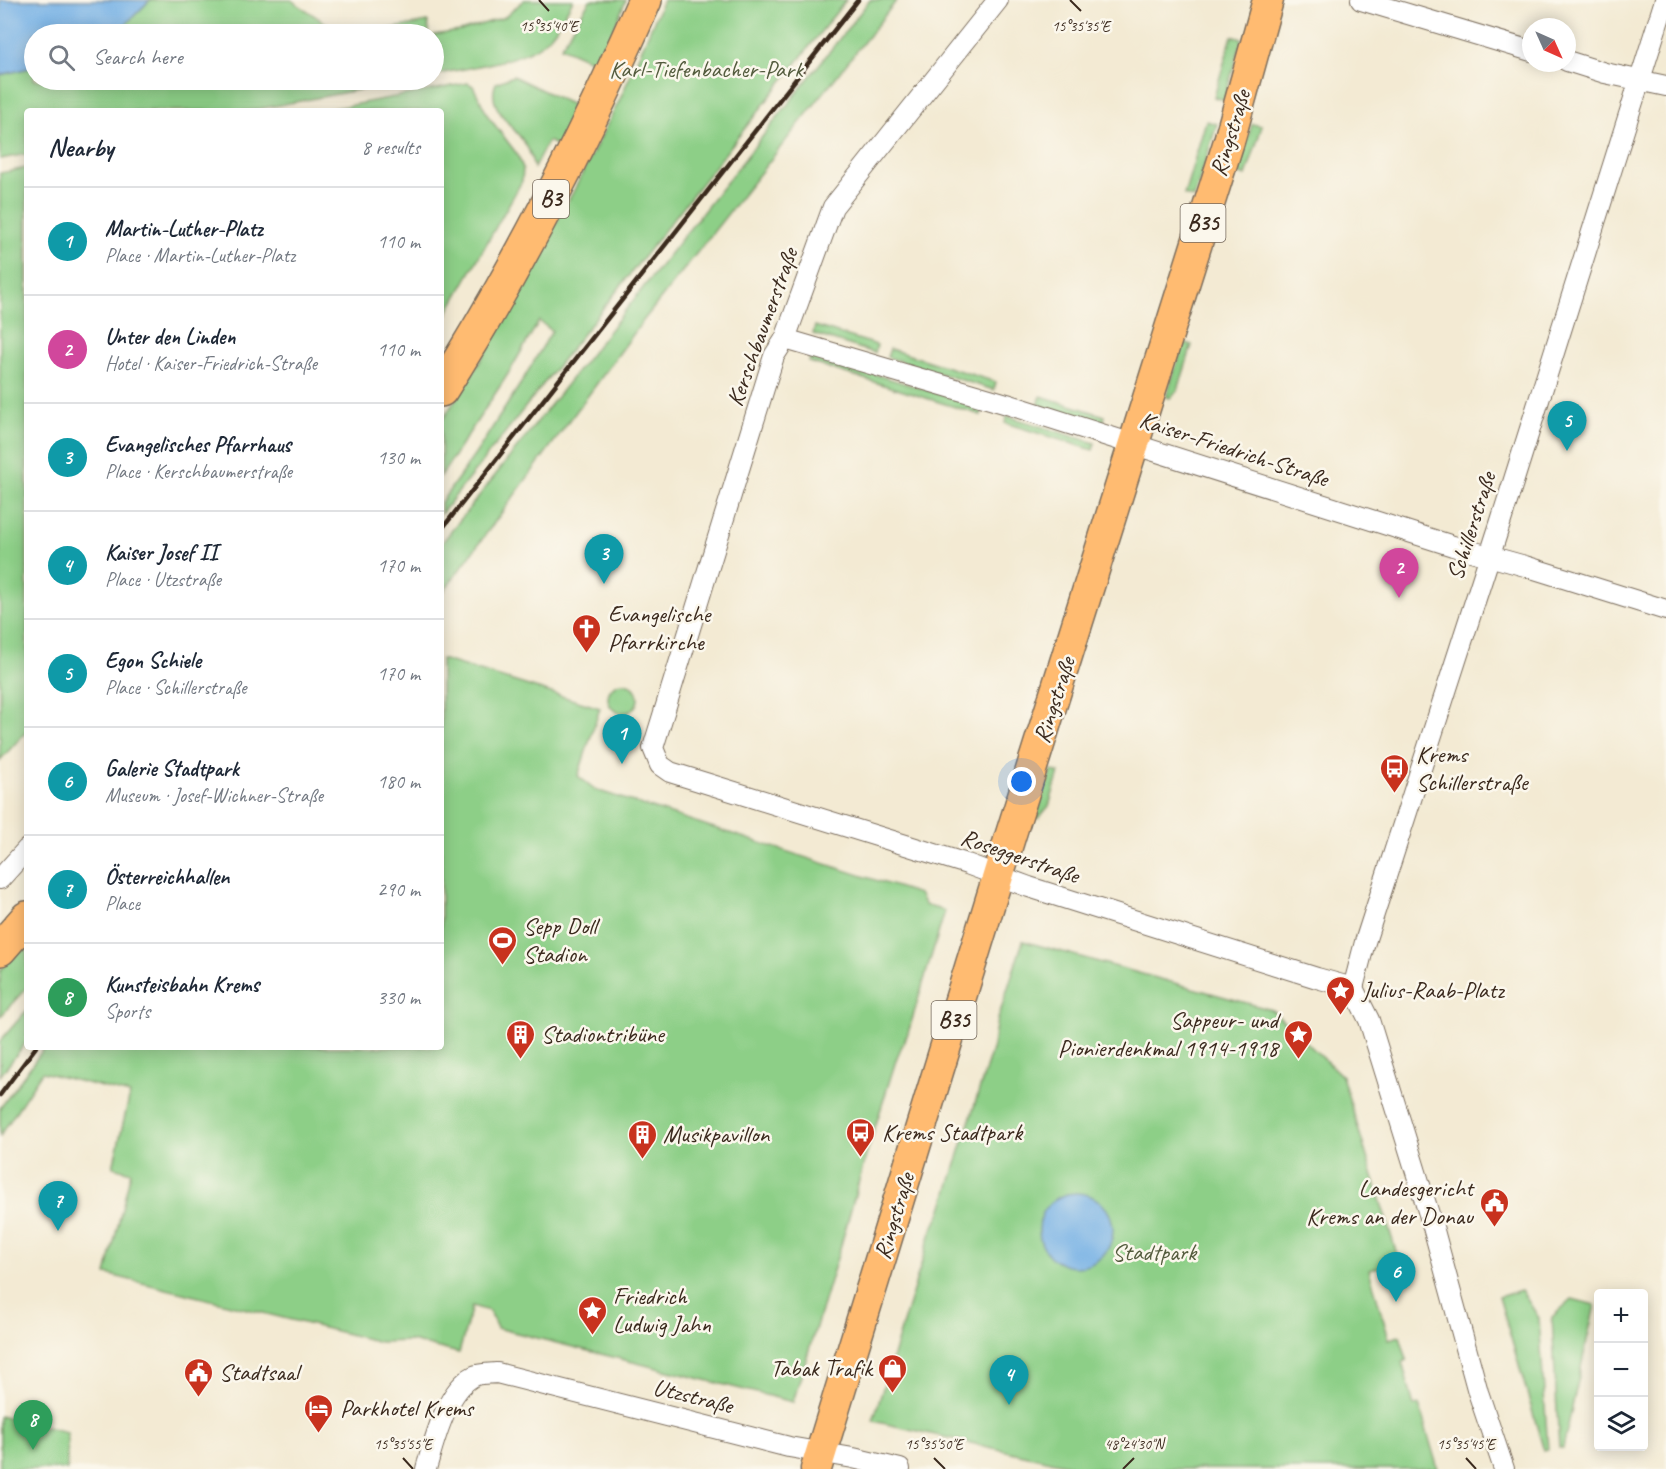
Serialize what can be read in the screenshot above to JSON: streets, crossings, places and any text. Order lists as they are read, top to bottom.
{
  "streets": {
    "highway": ["B3"],
    "main road": ["Ringstraße", "B35"],
    "street": [
      "Kerschbaumerstraße",
      "Kaiser-Friedrich-Straße",
      "Schillerstraße",
      "Roseggerstraße",
      "Utzstraße"
    ]
  },
  "crossings": [
    ["Ringstraße", "Kaiser-Friedrich-Straße"],
    ["Ringstraße", "Roseggerstraße"],
    ["Ringstraße", "Utzstraße"],
    ["Kerschbaumerstraße", "Kaiser-Friedrich-Straße"],
    ["Kerschbaumerstraße", "Roseggerstraße"],
    ["Kaiser-Friedrich-Straße", "Schillerstraße"],
    ["Schillerstraße", "Roseggerstraße"]
  ],
  "parks": ["Karl-Tiefenbacher-Park", "Stadtpark"],
  "places": {
    "church": ["Evangelische Pfarrkirche"],
    "bus stop": ["Krems Schillerstraße", "Krems Stadtpark"],
    "sports": ["Sepp Doll Stadion"],
    "place": ["Julius-Raab-Platz", "Sappeur- und Pionierdenkmal 1914-1918", "Friedrich Ludwig Jahn"],
    "building": ["Stadiontribüne", "Musikpavillon"],
    "public building": ["Landesgericht Krems an der Donau", "Stadtsaal"],
    "shop": ["Tabak Trafik"],
    "hotel": ["Parkhotel Krems"]
  },
  "north": "bottom right",
  "page": {
    "search": "Search here",
    "heading": ["Nearby", "8 results"],
    "list": [
      {
        "mark": "1",
        "name": "Martin-Luther-Platz",
        "note": "Place · Martin-Luther-Platz",
        "value": "110 m"
      },
      {
        "mark": "2",
        "name": "Unter den Linden",
        "note": "Hotel · Kaiser-Friedrich-Straße",
        "value": "110 m"
      },
      {
        "mark": "3",
        "name": "Evangelisches Pfarrhaus",
        "note": "Place · Kerschbaumerstraße",
        "value": "130 m"
      },
      {
        "mark": "4",
        "name": "Kaiser Josef II",
        "note": "Place · Utzstraße",
        "value": "170 m"
      },
      {
        "mark": "5",
        "name": "Egon Schiele",
        "note": "Place · Schillerstraße",
        "value": "170 m"
      },
      {
        "mark": "6",
        "name": "Galerie Stadtpark",
        "note": "Museum · Josef-Wichner-Straße",
        "value": "180 m"
      },
      {
        "mark": "7",
        "name": "Österreichhallen",
        "note": "Place",
        "value": "290 m"
      },
      {
        "mark": "8",
        "name": "Kunsteisbahn Krems",
        "note": "Sports",
        "value": "330 m"
      }
    ],
    "pins": [
      "5",
      "3",
      "2",
      "1",
      "7",
      "6",
      "4",
      "8"
    ],
    "map_buttons": ["+", "−"]
  },
  "coordinates": [
    "15°35'40\"E",
    "15°35'35\"E",
    "15°35'55\"E",
    "15°35'50\"E",
    "48°24'30\"N",
    "15°35'45\"E"
  ]
}
